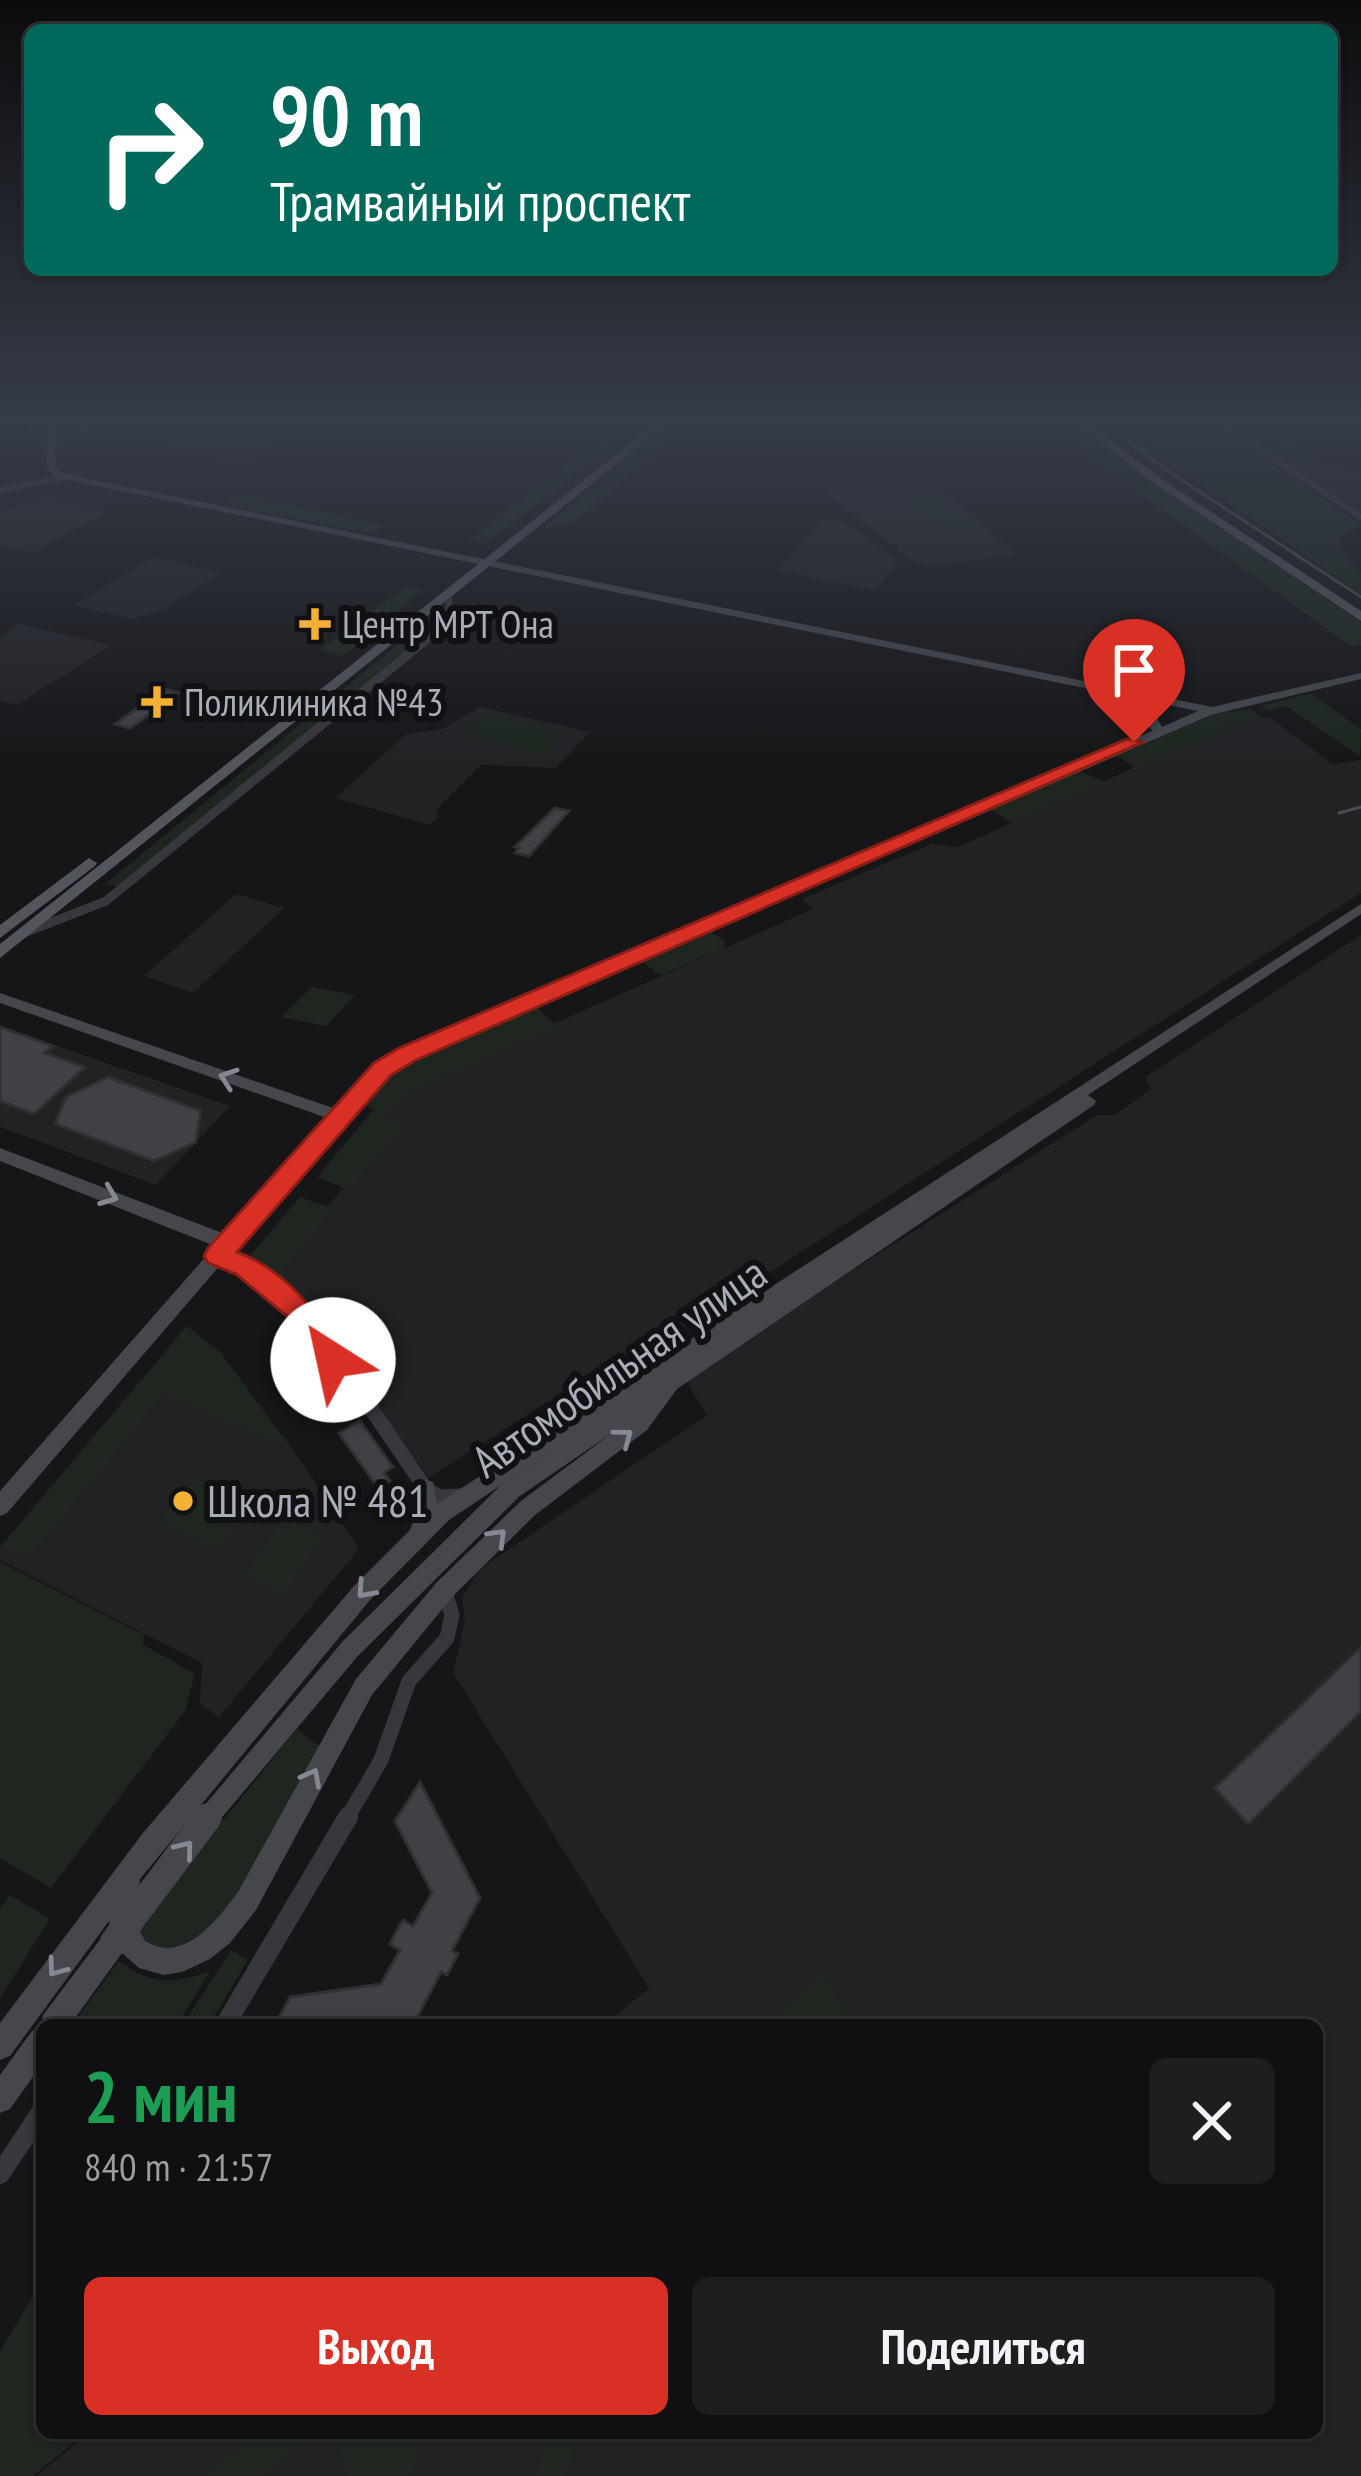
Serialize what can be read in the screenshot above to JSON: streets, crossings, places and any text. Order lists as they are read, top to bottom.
{
  "streets": {
    "main road": ["Автомобильная улица"]
  },
  "places": {
    "health": ["Центр МРТ Она", "Поликлиника №43"],
    "other": ["Школа № 481"]
  },
  "page": {
    "turn": ["90 m", "Трамвайный проспект"],
    "heading": ["2 мин", "840 m · 21:57"],
    "buttons": ["Выход", "Поделиться"]
  }
}
